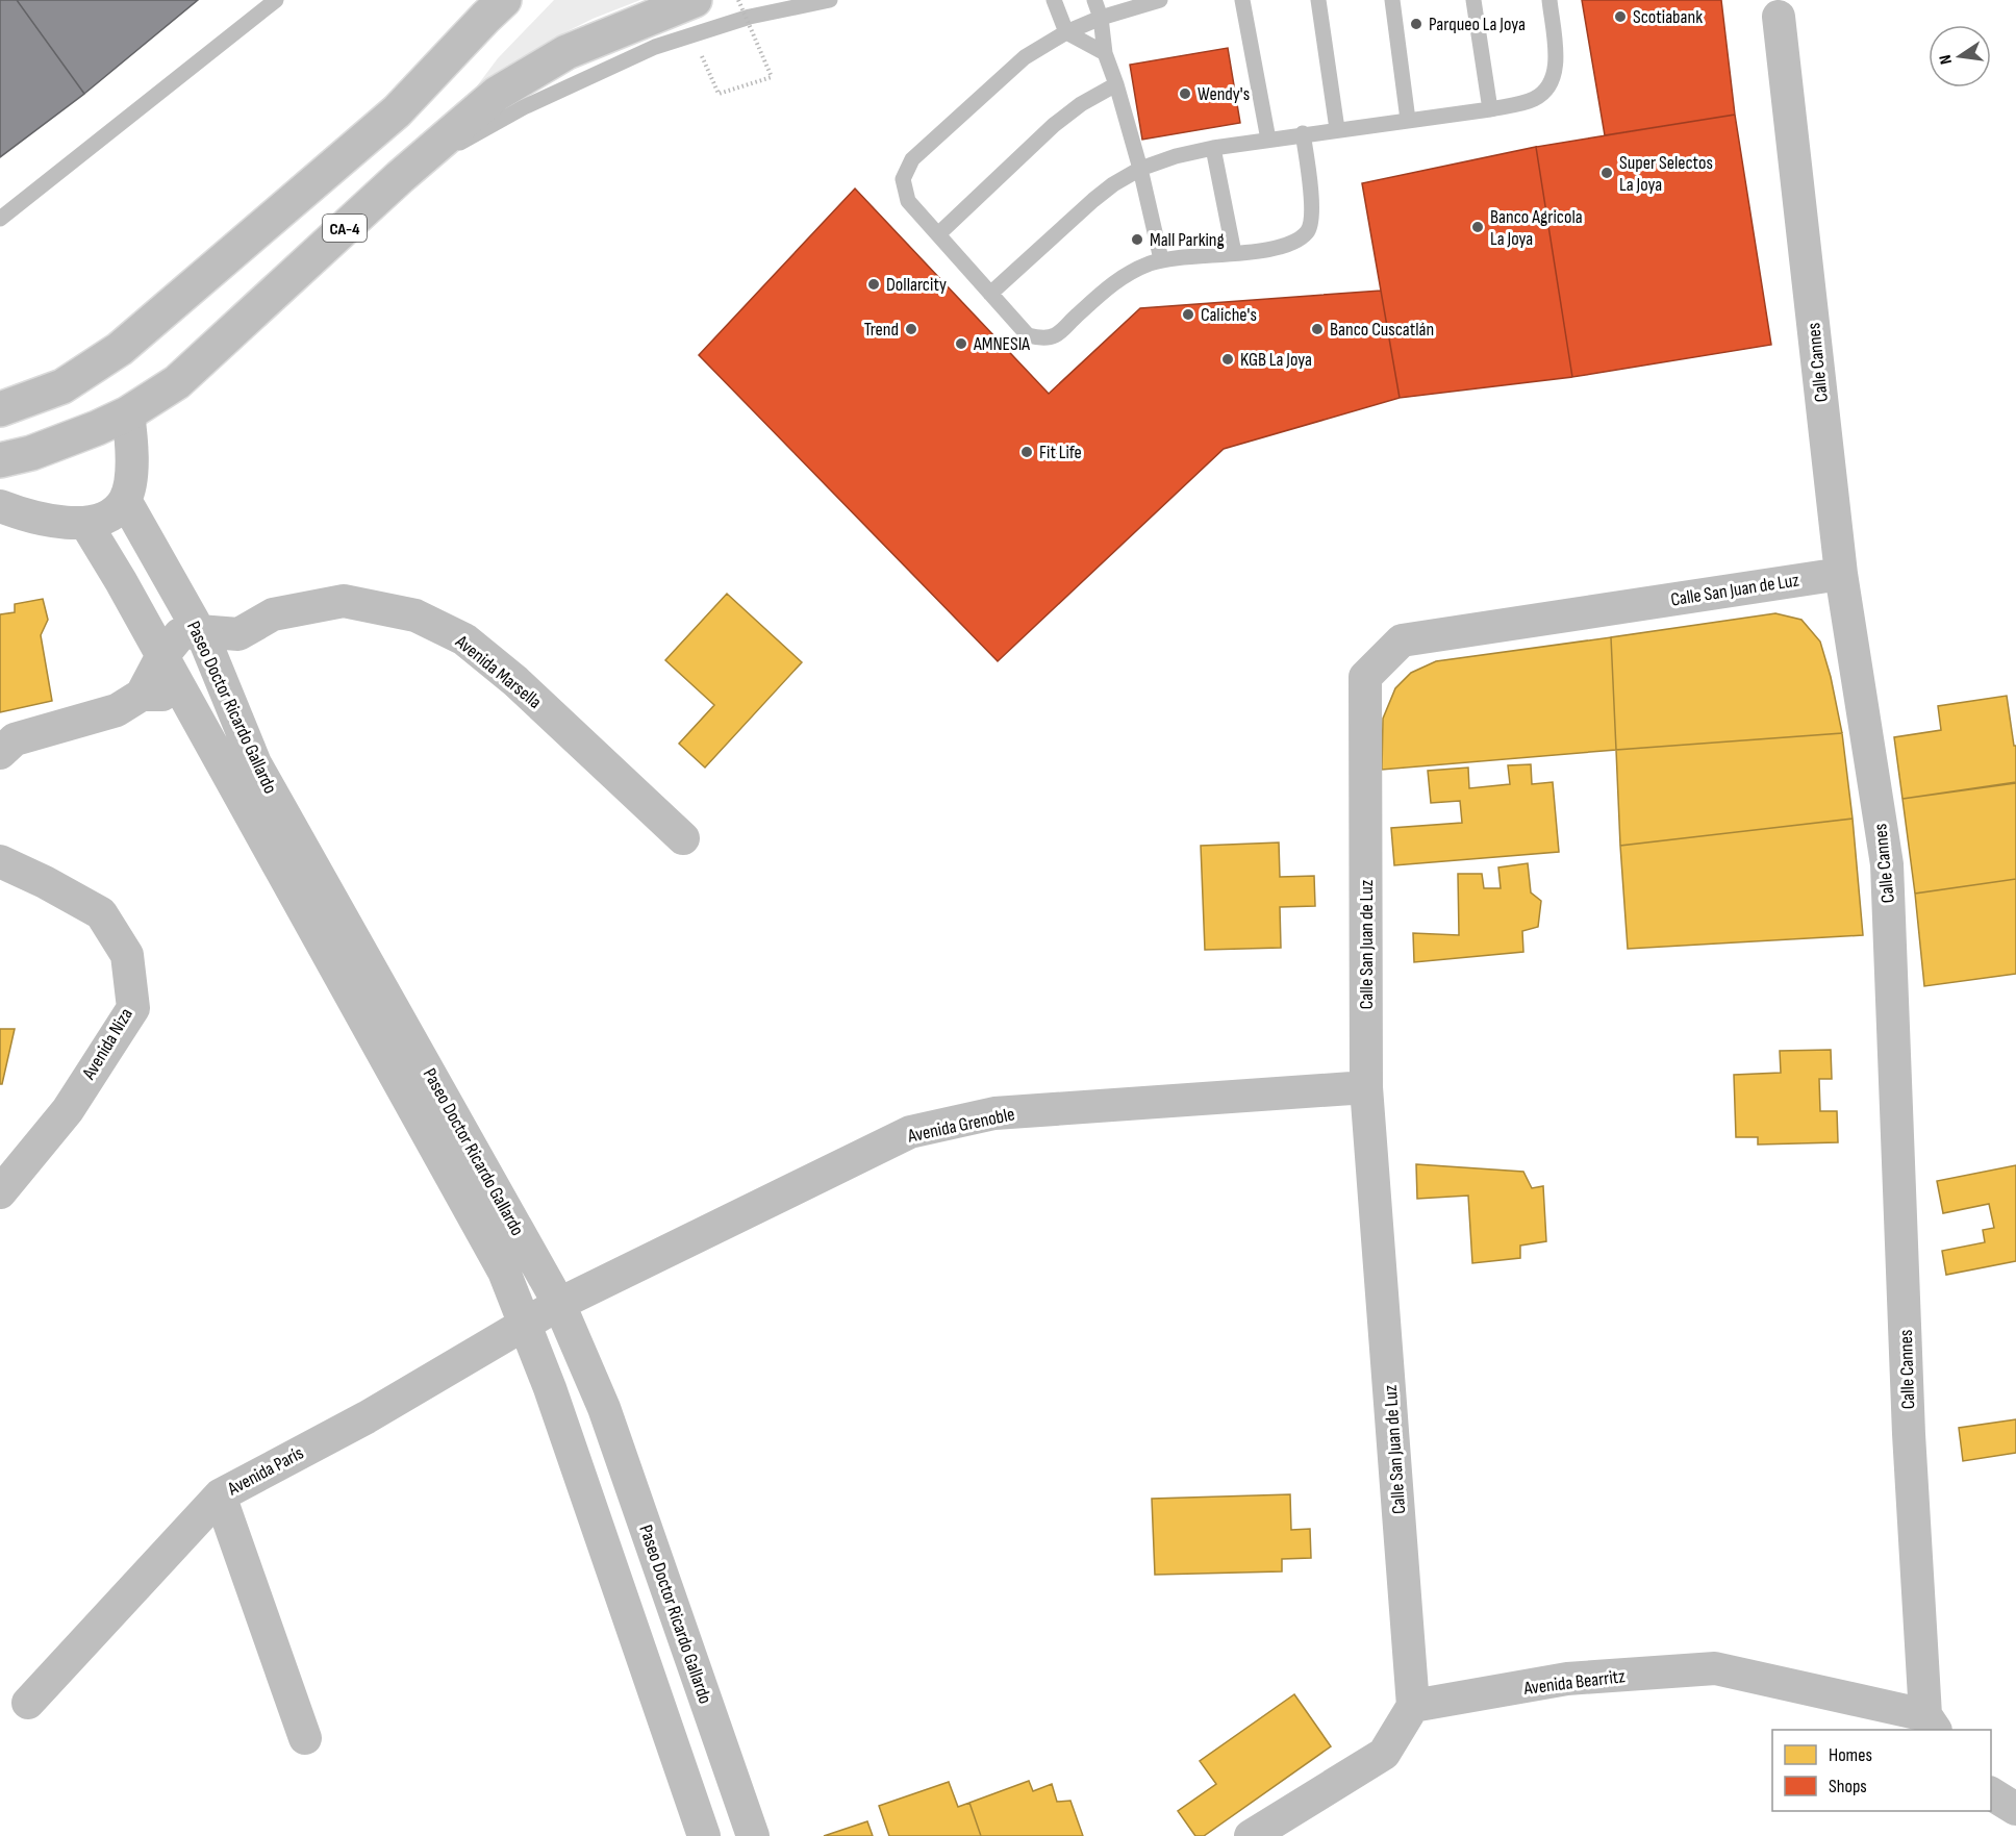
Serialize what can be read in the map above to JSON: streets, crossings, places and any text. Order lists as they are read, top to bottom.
{
  "streets": {
    "highway": ["CA-4"],
    "street": [
      "Calle Cannes",
      "Calle San Juan de Luz",
      "Avenida Marsella",
      "Paseo Doctor Ricardo Gallardo",
      "Avenida Niza",
      "Avenida Grenoble",
      "Avenida París",
      "Avenida Bearritz"
    ]
  },
  "crossings": [
    ["Calle Cannes", "Calle San Juan de Luz"],
    ["Calle Cannes", "Avenida Bearritz"],
    ["Calle San Juan de Luz", "Avenida Grenoble"],
    ["Calle San Juan de Luz", "Avenida Bearritz"],
    ["Paseo Doctor Ricardo Gallardo", "Avenida Grenoble"],
    ["Paseo Doctor Ricardo Gallardo", "Avenida París"],
    ["Avenida Grenoble", "Avenida París"]
  ],
  "places": [
    "Scotiabank",
    "Parqueo La Joya",
    "Wendy's",
    "Super Selectos La Joya",
    "Banco Agricola La Joya",
    "Mall Parking",
    "Dollarcity",
    "Caliche's",
    "Trend",
    "Banco Cuscatlán",
    "AMNESIA",
    "KGB La Joya",
    "Fit Life"
  ],
  "legend": ["Homes", "Shops"],
  "north": "left"
}
